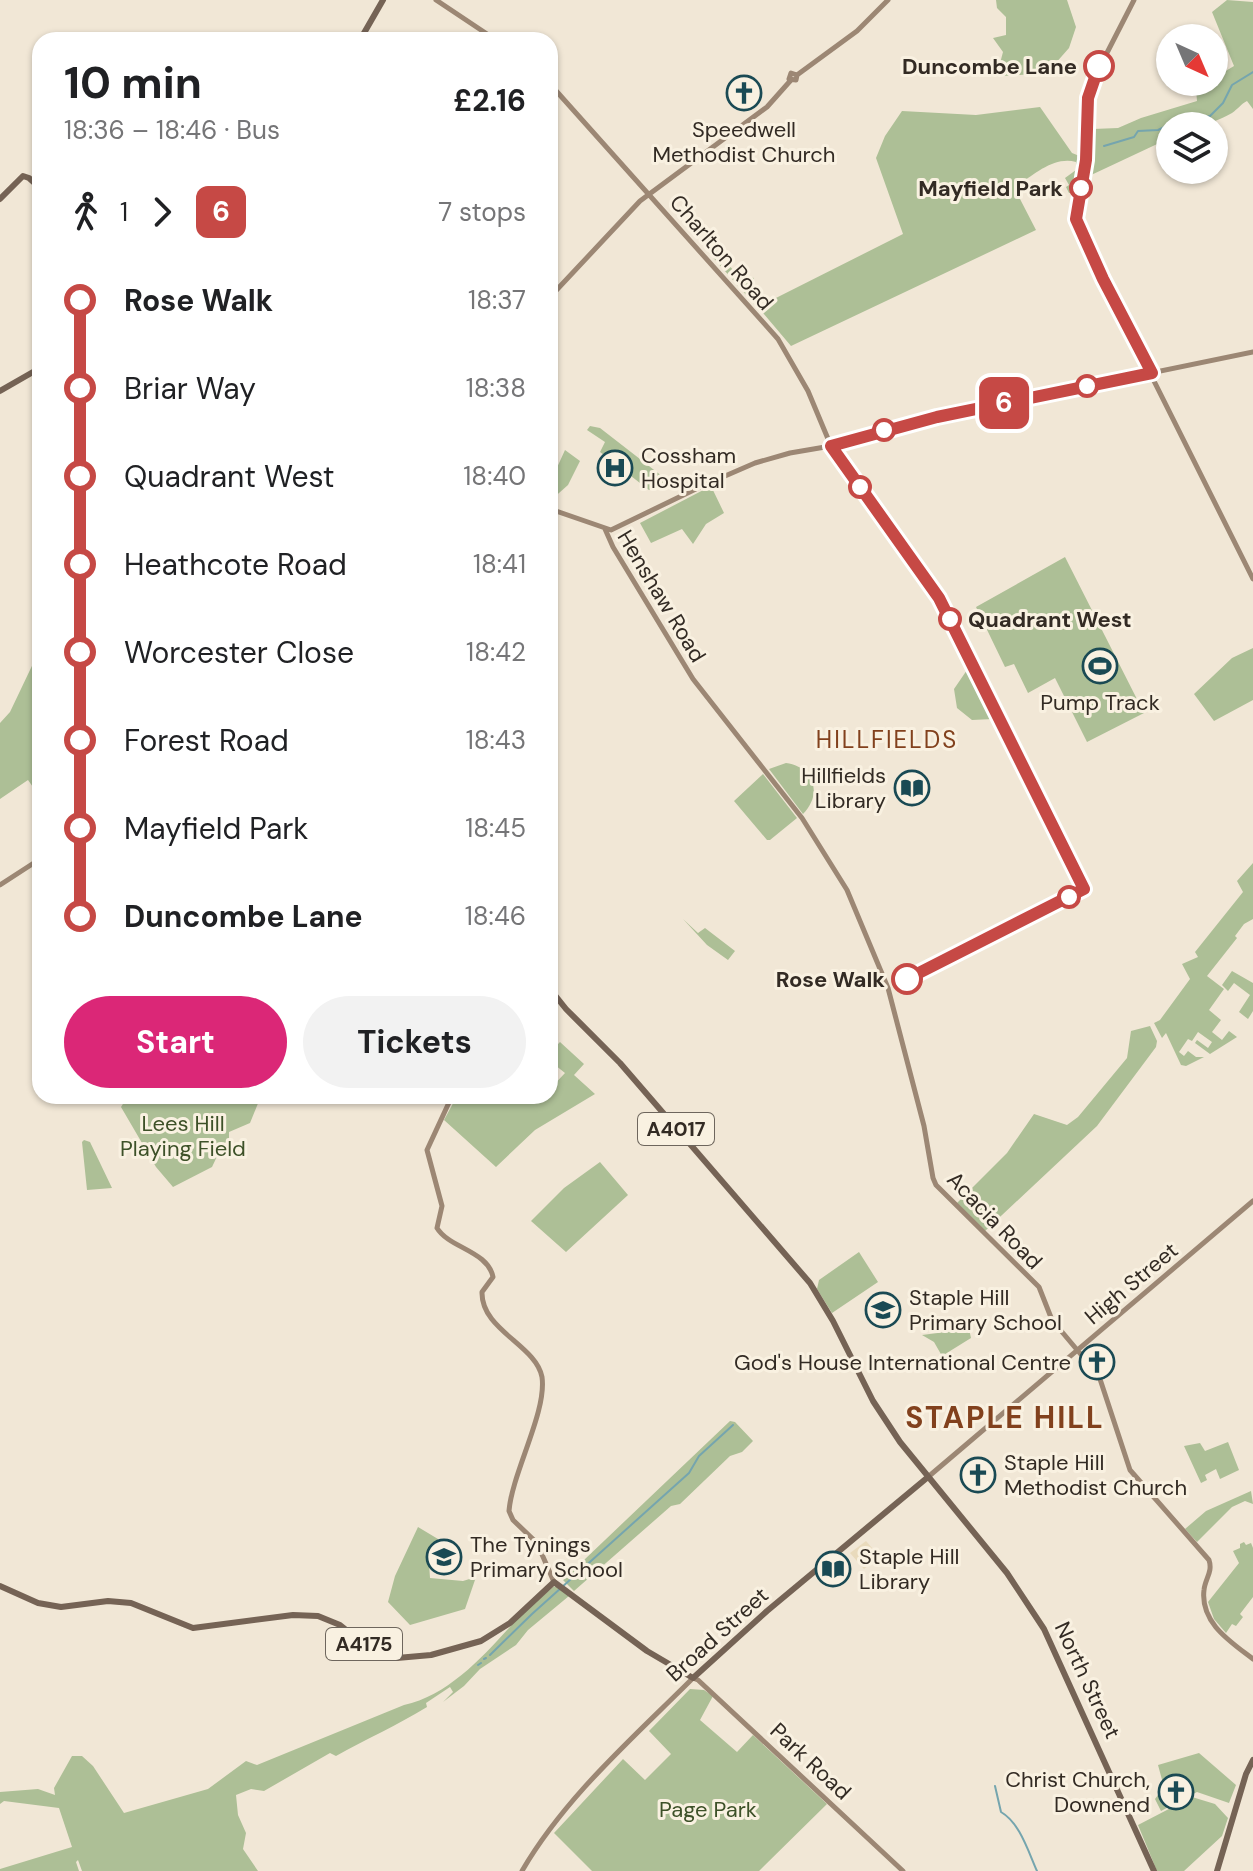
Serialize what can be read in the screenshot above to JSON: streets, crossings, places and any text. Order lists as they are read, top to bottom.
{
  "streets": {
    "main road": [
      "A4017",
      "Broad Street",
      "A4175",
      "North Street"
    ],
    "street": [
      "Charlton Road",
      "Henshaw Road",
      "Acacia Road",
      "High Street",
      "Park Road"
    ]
  },
  "crossings": [
    ["Henshaw Road", "Acacia Road"],
    ["A4017", "High Street"],
    ["A4017", "Broad Street"],
    ["A4017", "North Street"],
    ["Acacia Road", "High Street"],
    ["High Street", "Broad Street"],
    ["High Street", "North Street"],
    ["Broad Street", "North Street"],
    ["Broad Street", "Park Road"]
  ],
  "districts": ["HILLFIELDS", "STAPLE HILL"],
  "parks": ["Lees Hill Playing Field", "Page Park"],
  "places": {
    "other": [
      "Duncombe Lane",
      "Mayfield Park",
      "Quadrant West",
      "Rose Walk"
    ],
    "church": [
      "Speedwell Methodist Church",
      "God's House International Centre",
      "Staple Hill Methodist Church",
      "Christ Church, Downend"
    ],
    "hospital": ["Cossham Hospital"],
    "sports": ["Pump Track"],
    "library": ["Hillfields Library", "Staple Hill Library"],
    "school or university": ["Staple Hill Primary School", "The Tynings Primary School"]
  },
  "lines": ["bus line 6"],
  "north": "bottom right",
  "page": {
    "on_map": "6",
    "heading": ["10 min", "18:36 – 18:46 · Bus", "£2.16"],
    "legs": ["1", "6", "7 stops"],
    "list": [
      {
        "name": "Rose Walk",
        "value": "18:37"
      },
      {
        "name": "Briar Way",
        "value": "18:38"
      },
      {
        "name": "Quadrant West",
        "value": "18:40"
      },
      {
        "name": "Heathcote Road",
        "value": "18:41"
      },
      {
        "name": "Worcester Close",
        "value": "18:42"
      },
      {
        "name": "Forest Road",
        "value": "18:43"
      },
      {
        "name": "Mayfield Park",
        "value": "18:45"
      },
      {
        "name": "Duncombe Lane",
        "value": "18:46"
      }
    ],
    "buttons": ["Start", "Tickets"]
  }
}
